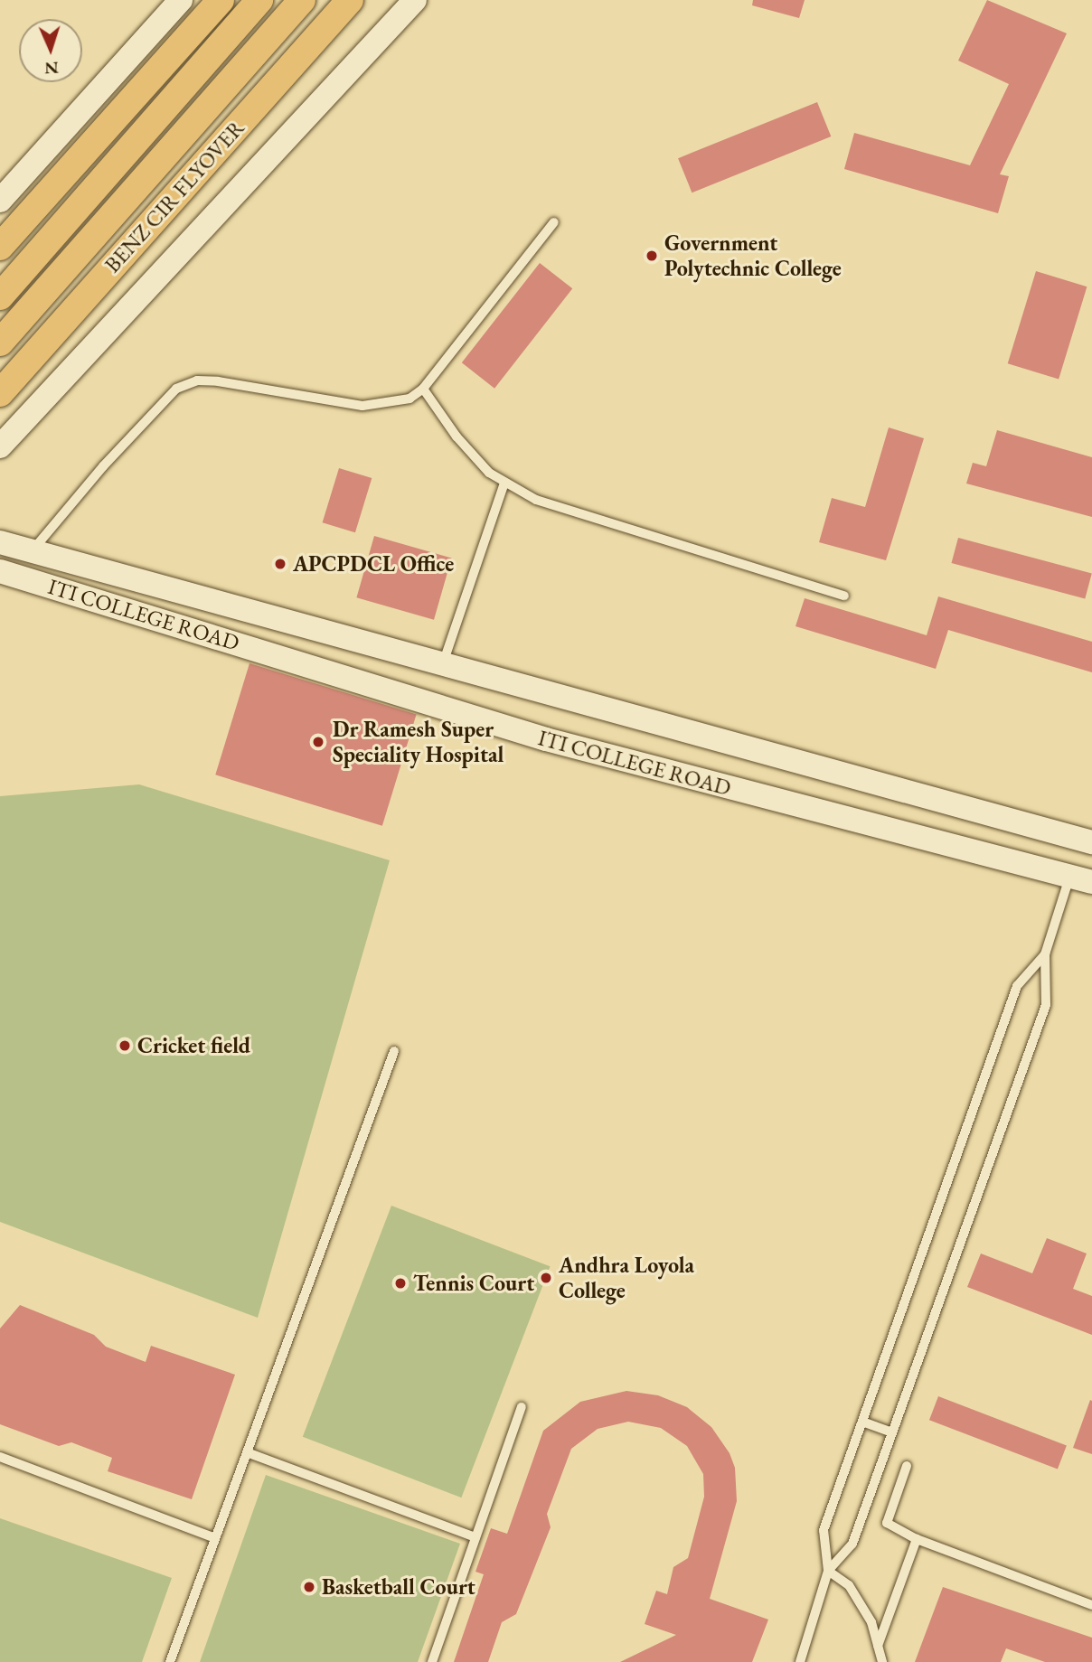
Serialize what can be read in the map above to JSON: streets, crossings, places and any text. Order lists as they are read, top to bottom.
{
  "streets": {
    "main road": ["BENZ CIR FLYOVER"],
    "street": ["ITI COLLEGE ROAD"]
  },
  "places": [
    "Government Polytechnic College",
    "APCPDCL Office",
    "Dr Ramesh Super Speciality Hospital",
    "Cricket field",
    "Andhra Loyola College",
    "Tennis Court",
    "Basketball Court"
  ],
  "north": "bottom"
}
